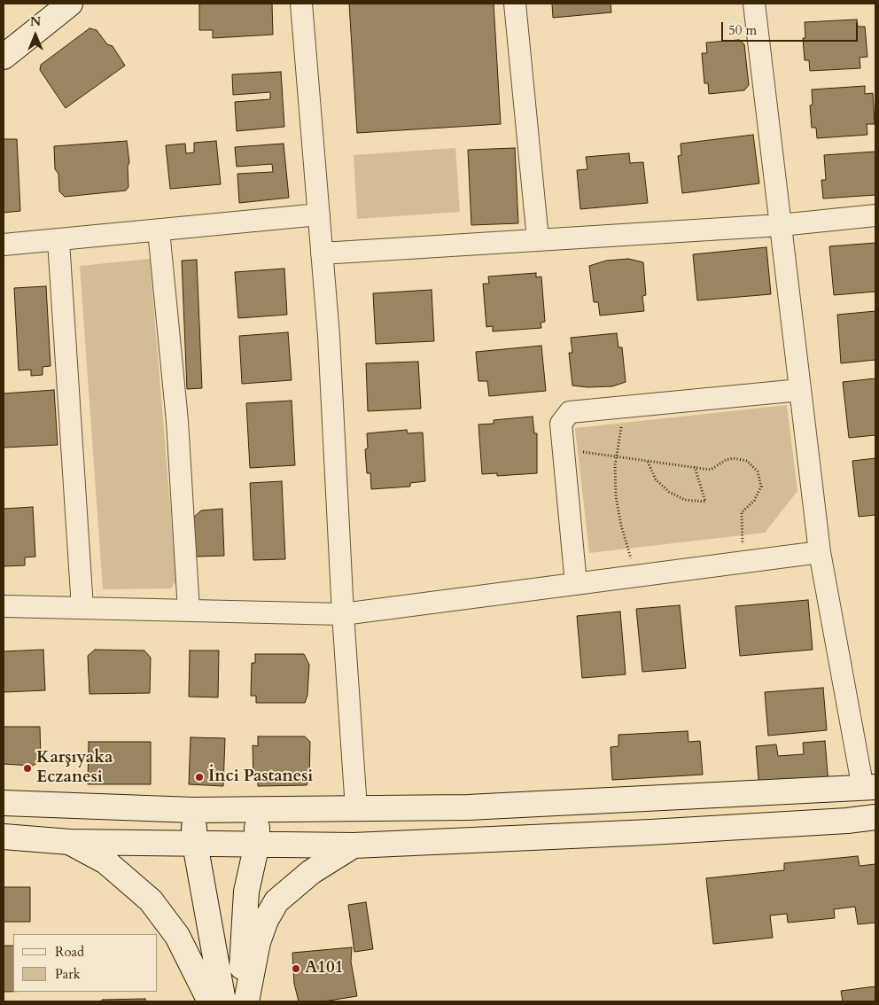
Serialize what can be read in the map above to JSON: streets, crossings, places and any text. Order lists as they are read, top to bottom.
{
  "places": ["Karşıyaka Eczanesi", "İnci Pastanesi", "A101"],
  "legend": ["Road", "Park"],
  "scale_bar": "50 m",
  "north": "top"
}
